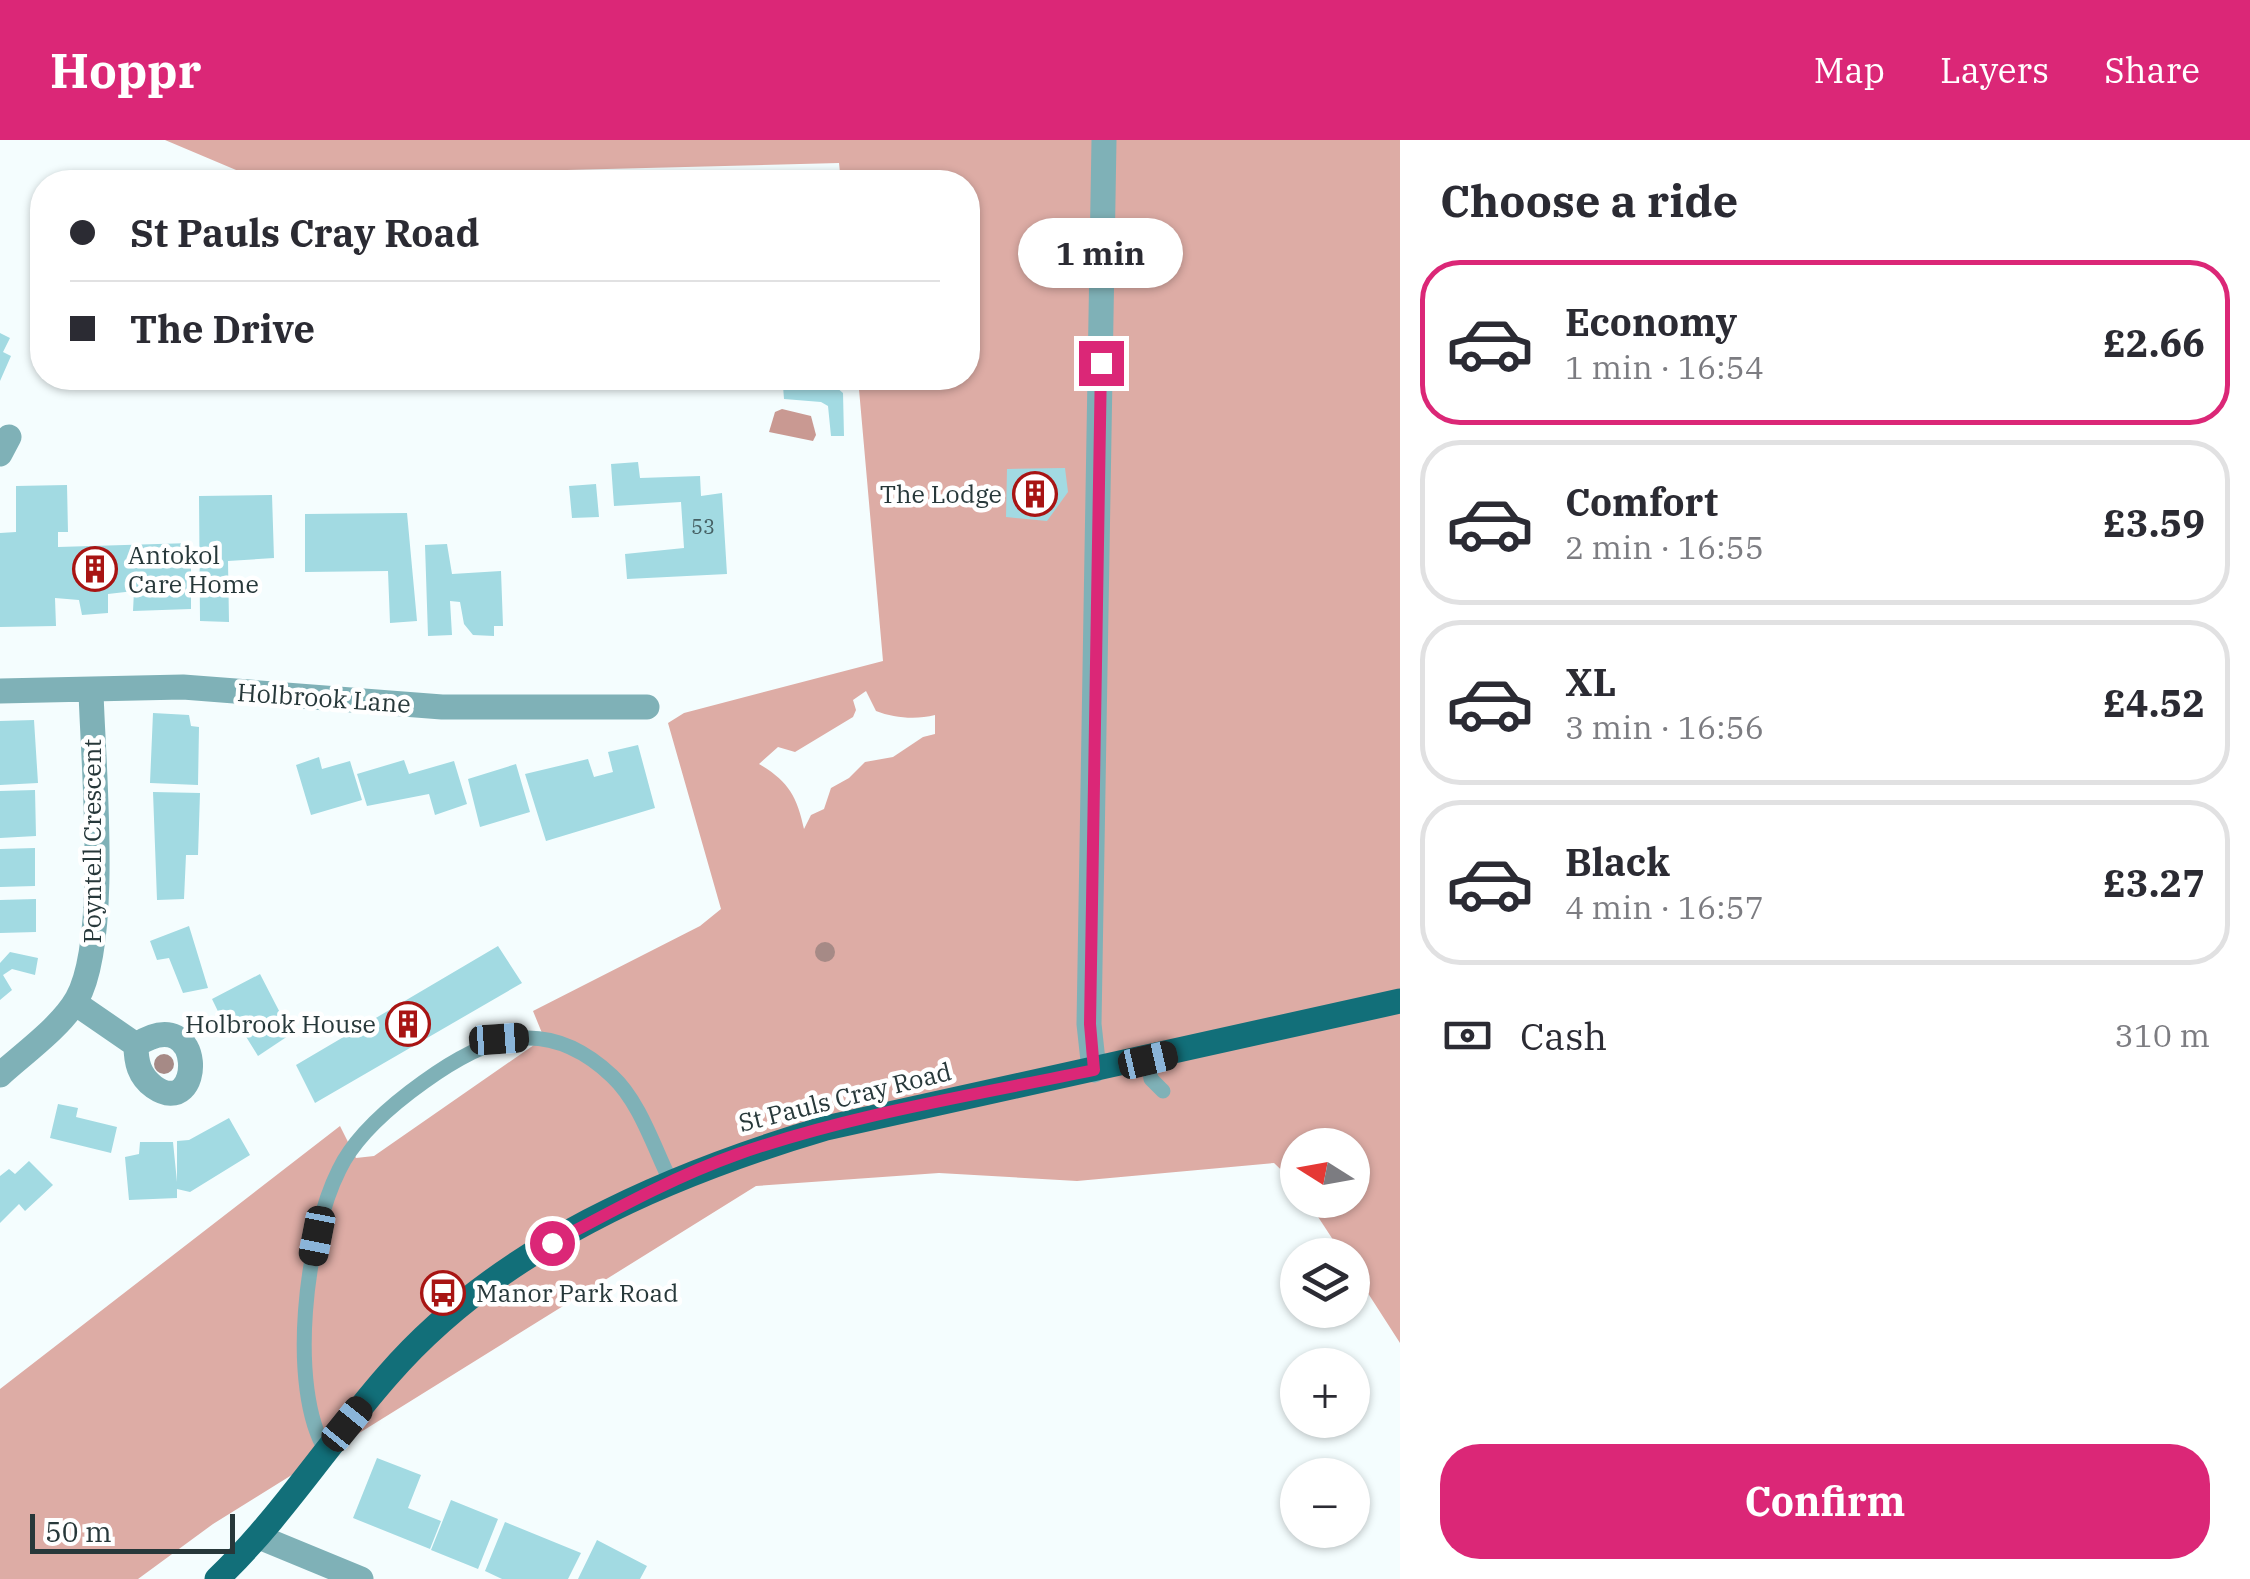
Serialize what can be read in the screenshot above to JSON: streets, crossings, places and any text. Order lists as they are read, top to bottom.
{
  "streets": {
    "main road": ["St Pauls Cray Road"],
    "street": ["Holbrook Lane", "Poyntell Crescent"]
  },
  "crossings": [
    ["Holbrook Lane", "Poyntell Crescent"]
  ],
  "places": {
    "building": ["The Lodge", "Antokol Care Home", "Holbrook House"],
    "bus stop": ["Manor Park Road"]
  },
  "house_numbers": ["53"],
  "scale_bar": "50 m",
  "north": "left",
  "page": {
    "header": "Hoppr",
    "nav": ["Map", "Layers", "Share"],
    "heading": "Choose a ride",
    "banner": ["St Pauls Cray Road", "The Drive"],
    "bubble": "1 min",
    "list": [
      {
        "name": "Economy",
        "note": "1 min · 16:54",
        "value": "£2.66"
      },
      {
        "name": "Comfort",
        "note": "2 min · 16:55",
        "value": "£3.59"
      },
      {
        "name": "XL",
        "note": "3 min · 16:56",
        "value": "£4.52"
      },
      {
        "name": "Black",
        "note": "4 min · 16:57",
        "value": "£3.27"
      }
    ],
    "pay": ["Cash", "310 m"],
    "map_buttons": ["+", "−"],
    "buttons": "Confirm",
    "scale": "50 m"
  }
}
